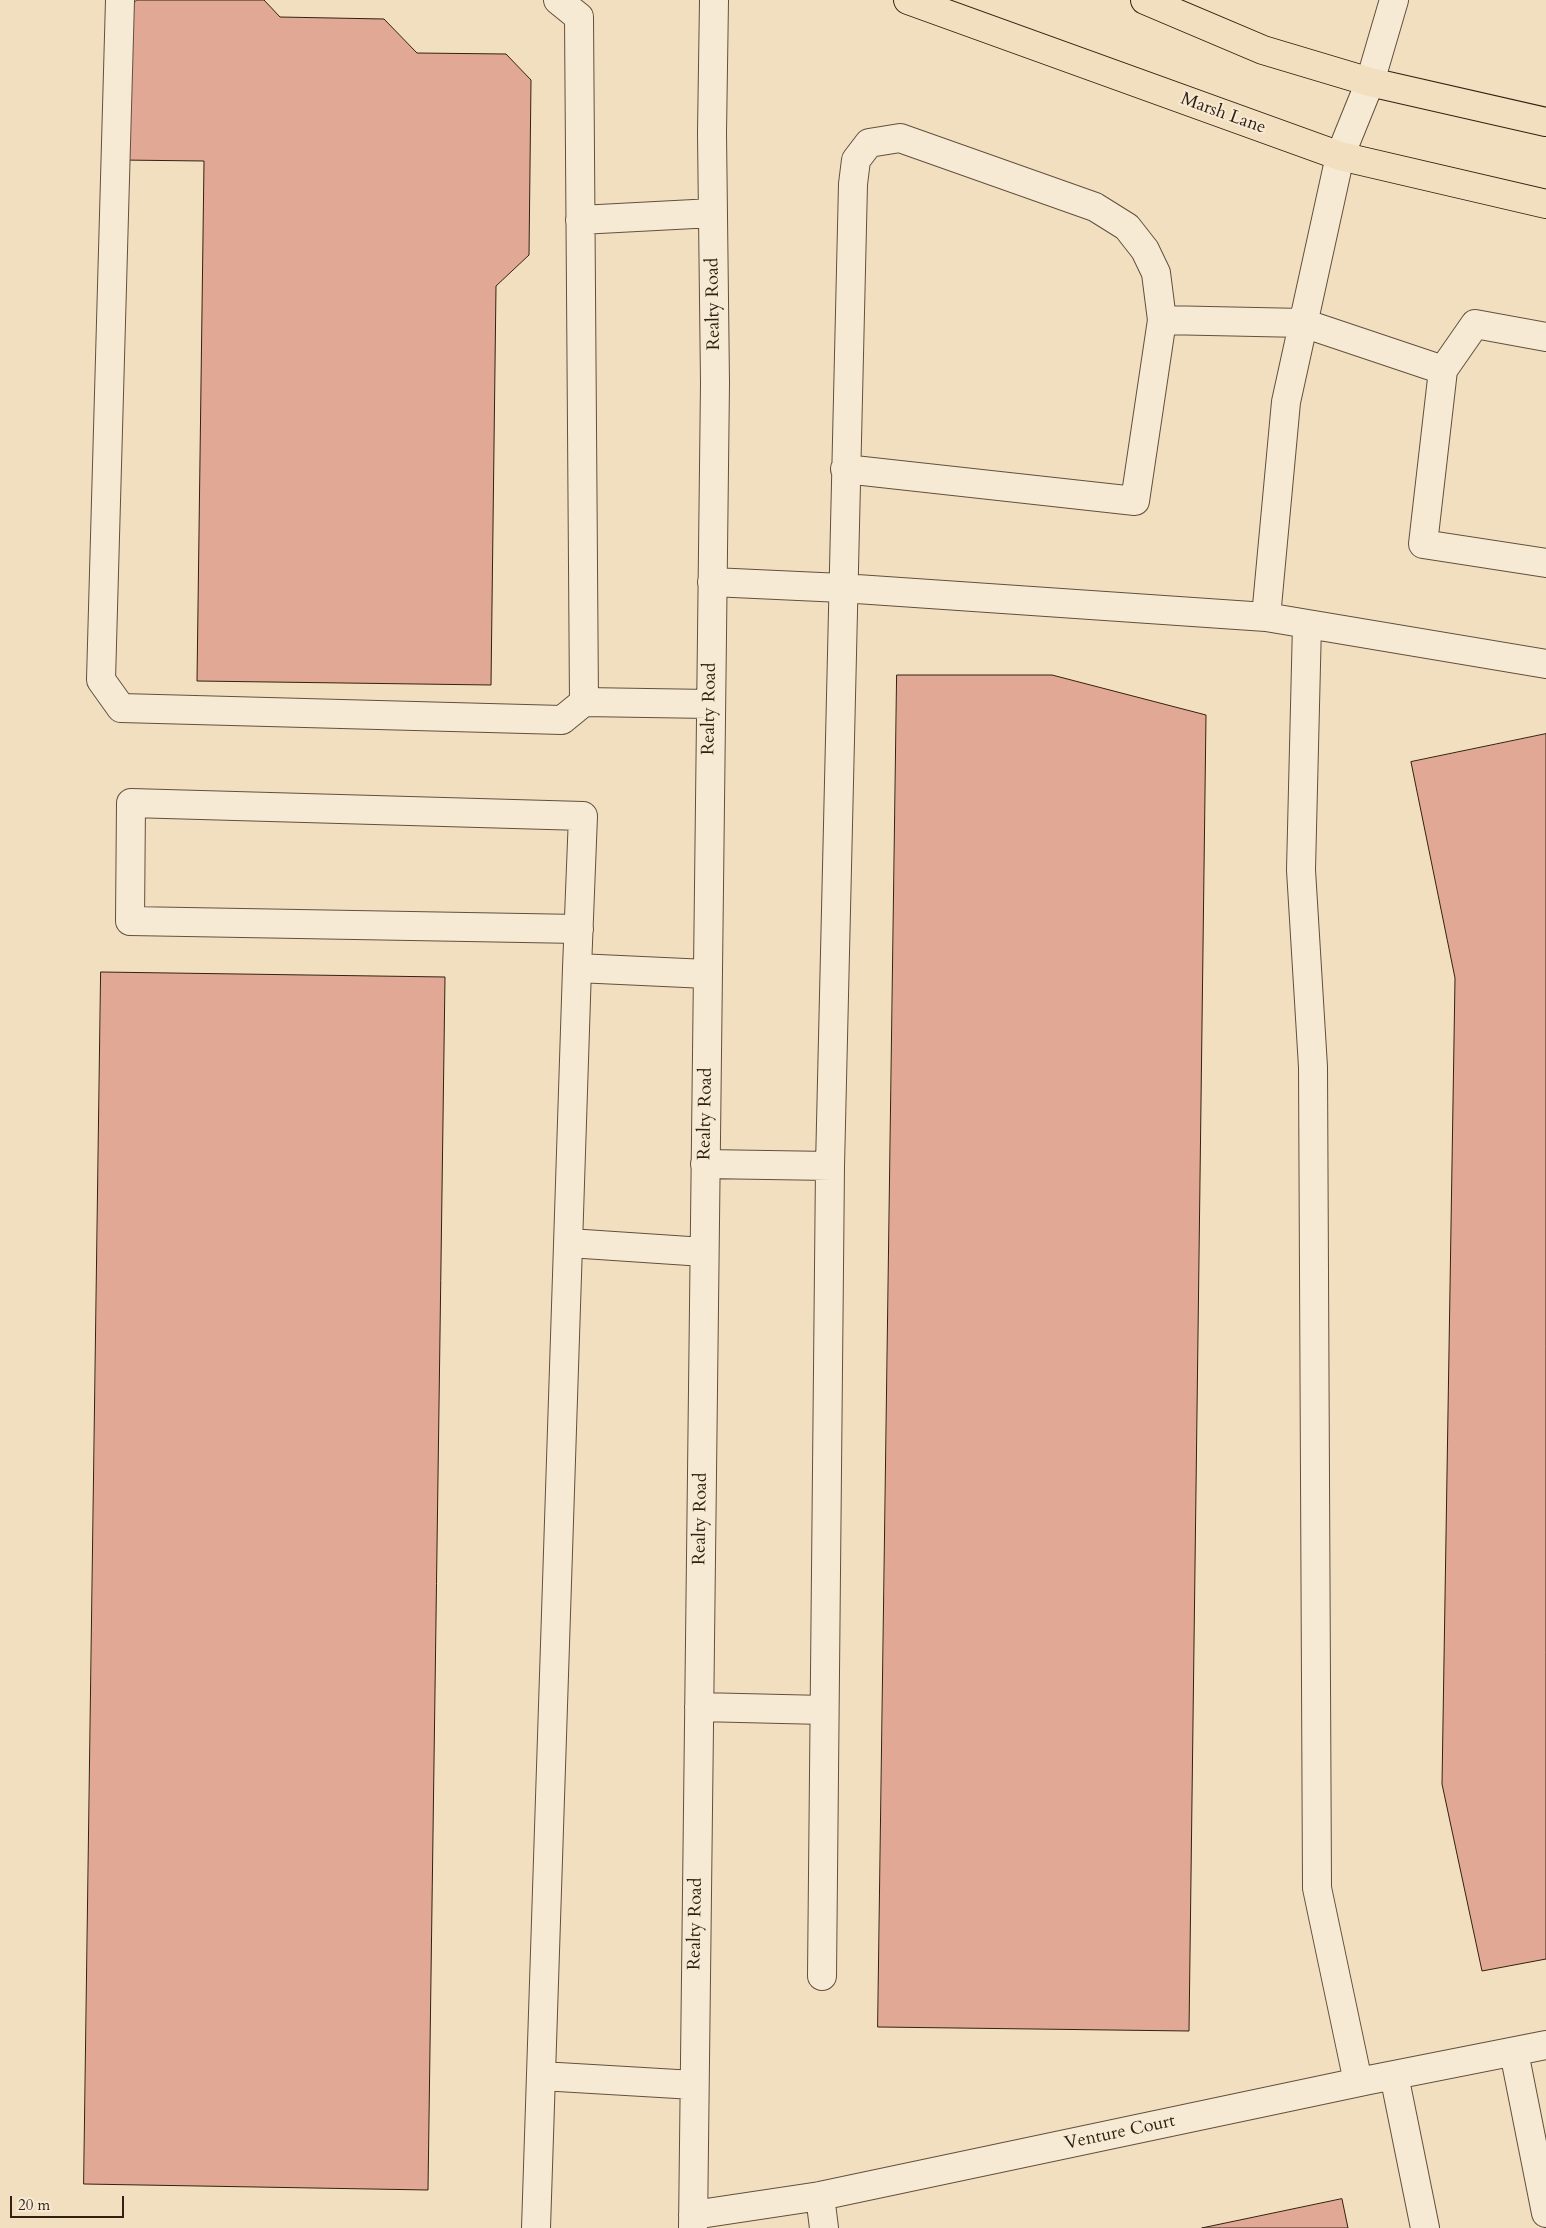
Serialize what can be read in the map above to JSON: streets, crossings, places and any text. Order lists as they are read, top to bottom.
{
  "streets": {
    "main road": ["Marsh Lane"],
    "street": ["Realty Road", "Venture Court"]
  },
  "crossings": [
    ["Realty Road", "Venture Court"]
  ],
  "scale_bar": "20 m"
}
